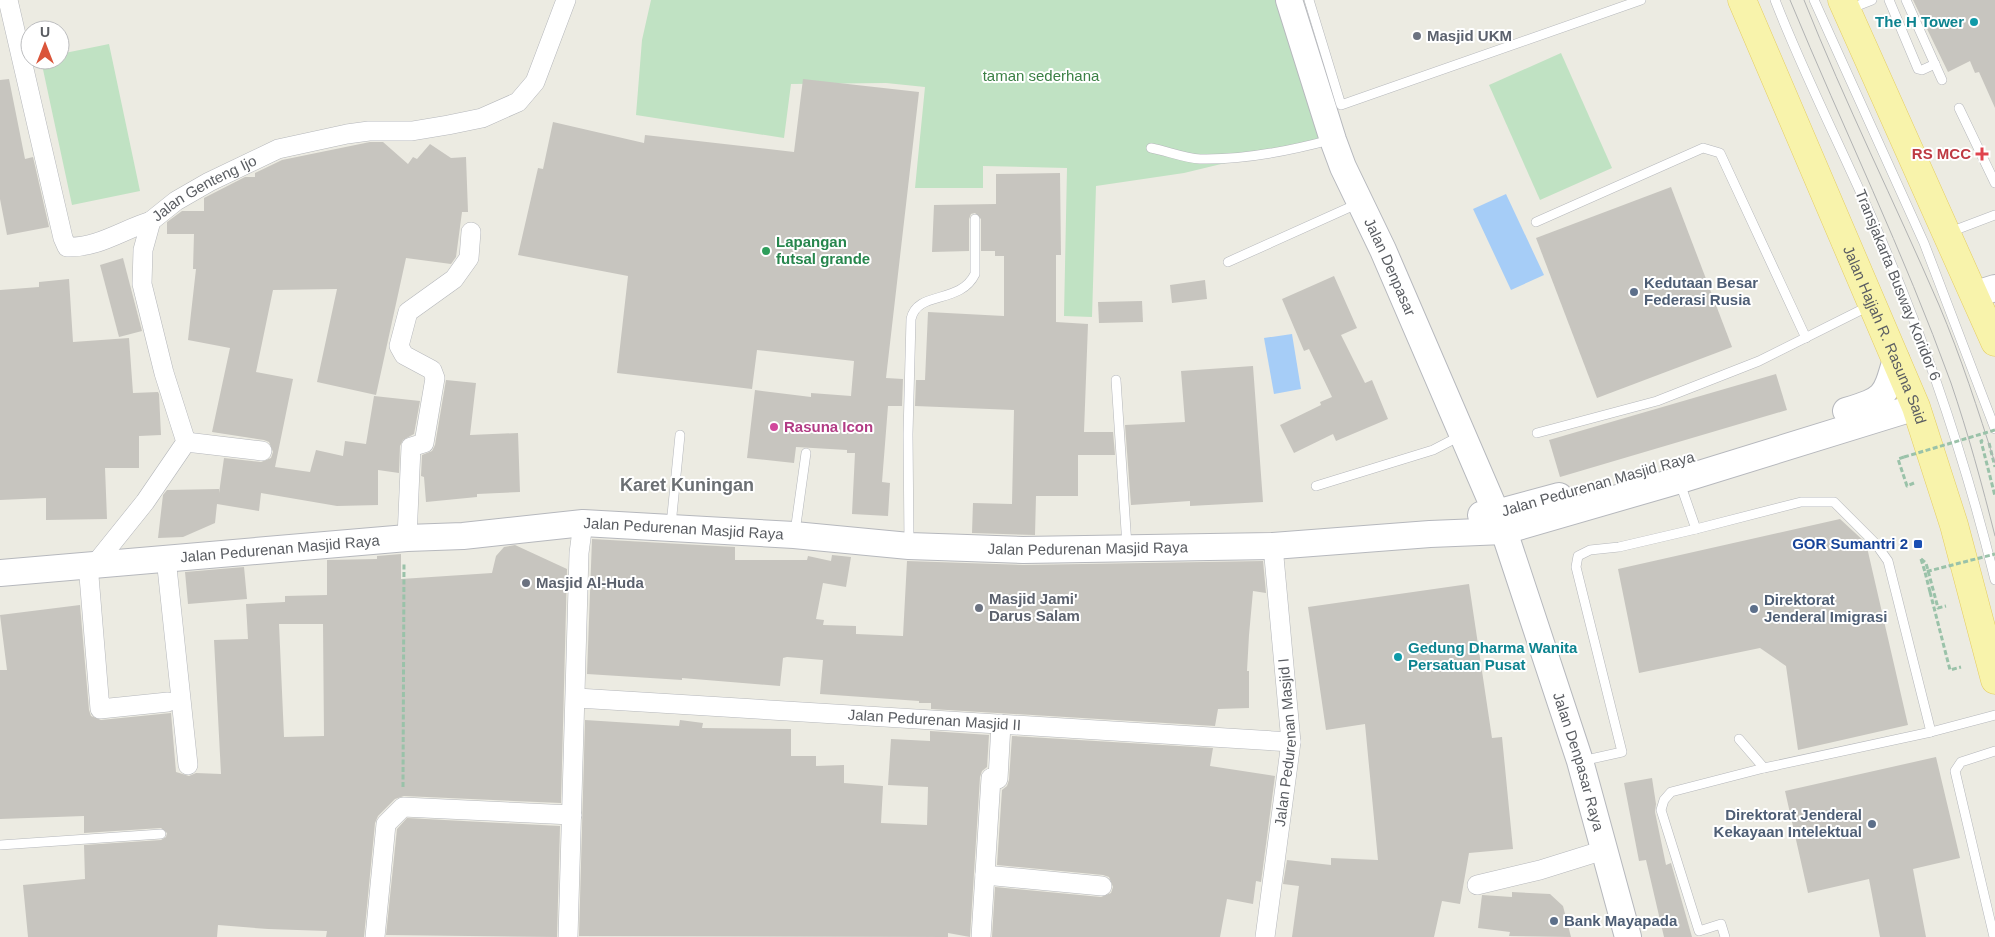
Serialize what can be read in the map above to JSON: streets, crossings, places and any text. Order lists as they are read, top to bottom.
{
  "streets": {
    "main road": ["Jalan Hajjah R. Rasuna Said"],
    "street": [
      "Jalan Genteng Ijo",
      "Jalan Denpasar",
      "Jalan Pedurenan Masjid Raya",
      "Jalan Pedurenan Masjid II",
      "Jalan Pedurenan Masjid I",
      "Jalan Denpasar Raya"
    ],
    "lane": ["Transjakarta Busway Koridor 6"]
  },
  "crossings": [
    ["Jalan Denpasar", "Jalan Pedurenan Masjid Raya"],
    ["Jalan Denpasar", "Jalan Denpasar Raya"],
    ["Jalan Hajjah R. Rasuna Said", "Jalan Pedurenan Masjid Raya"],
    ["Jalan Pedurenan Masjid Raya", "Jalan Pedurenan Masjid I"],
    ["Jalan Pedurenan Masjid Raya", "Jalan Denpasar Raya"],
    ["Jalan Pedurenan Masjid II", "Jalan Pedurenan Masjid I"]
  ],
  "districts": ["Karet Kuningan"],
  "parks": ["taman sederhana"],
  "places": {
    "other": [
      "The H Tower",
      "Masjid UKM",
      "Lapangan futsal grande",
      "Kedutaan Besar Federasi Rusia",
      "Rasuna Icon",
      "Masjid Al-Huda",
      "Masjid Jami' Darus Salam",
      "Direktorat Jenderal Imigrasi",
      "Gedung Dharma Wanita Persatuan Pusat",
      "Direktorat Jenderal Kekayaan Intelektual",
      "Bank Mayapada"
    ],
    "health": ["RS MCC"],
    "transit": ["GOR Sumantri 2"]
  },
  "north": "top"
}
